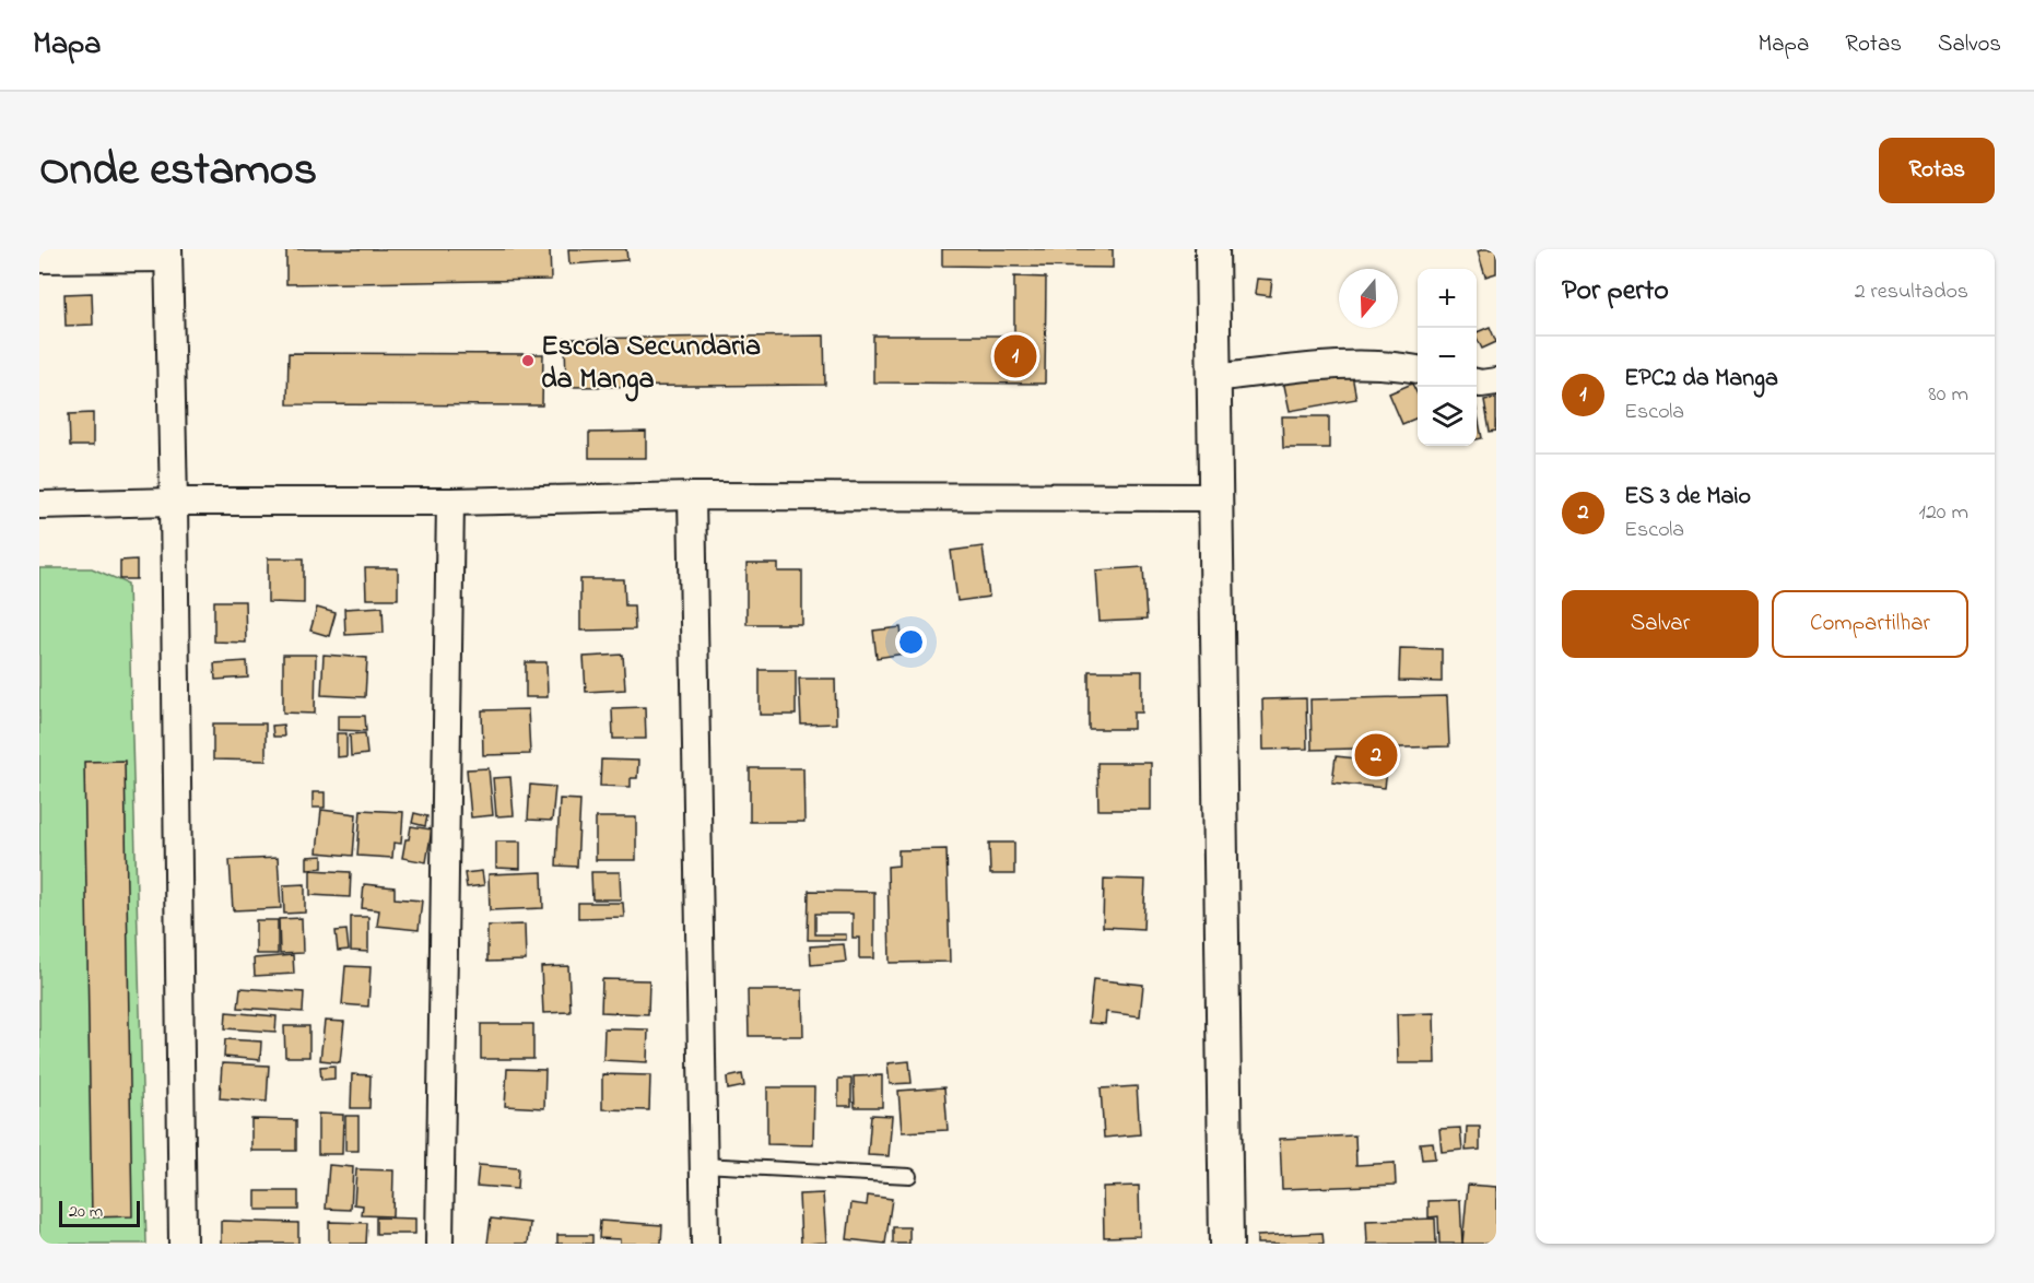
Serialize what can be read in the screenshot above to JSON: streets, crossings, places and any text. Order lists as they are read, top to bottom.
{
  "places": ["Escola Secundaria da Manga"],
  "scale_bar": "20 m",
  "north": "bottom",
  "page": {
    "header": "Mapa",
    "nav": ["Mapa", "Rotas", "Salvos"],
    "title": "Onde estamos",
    "buttons": [
      "Rotas",
      ["Salvar", "Compartilhar"]
    ],
    "heading": ["Por perto", "2 resultados"],
    "map_buttons": ["+", "−"],
    "pins": ["1", "2"],
    "list": [
      {
        "mark": "1",
        "name": "EPC2 da Manga",
        "note": "Escola",
        "value": "80 m"
      },
      {
        "mark": "2",
        "name": "ES 3 de Maio",
        "note": "Escola",
        "value": "120 m"
      }
    ],
    "scale": "20 m"
  }
}
